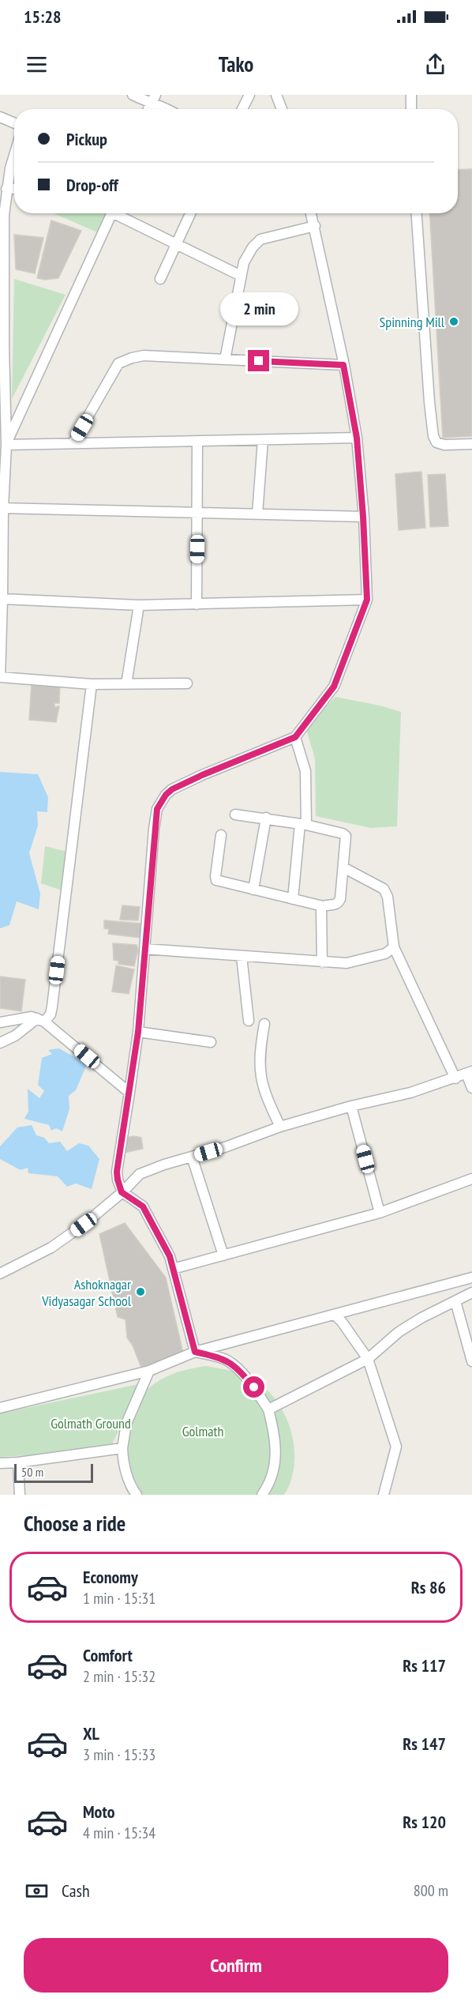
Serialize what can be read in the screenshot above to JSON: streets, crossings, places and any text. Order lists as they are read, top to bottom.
{
  "parks": ["Golmath Ground", "Golmath"],
  "places": ["Spinning Mill", "Ashoknagar Vidyasagar School"],
  "scale_bar": "50 m",
  "page": {
    "status": "15:28",
    "header": "Tako",
    "banner": ["Pickup", "Drop-off"],
    "bubble": "2 min",
    "scale": "50 m",
    "heading": "Choose a ride",
    "list": [
      {
        "name": "Economy",
        "note": "1 min · 15:31",
        "value": "Rs 86"
      },
      {
        "name": "Comfort",
        "note": "2 min · 15:32",
        "value": "Rs 117"
      },
      {
        "name": "XL",
        "note": "3 min · 15:33",
        "value": "Rs 147"
      },
      {
        "name": "Moto",
        "note": "4 min · 15:34",
        "value": "Rs 120"
      }
    ],
    "pay": ["Cash", "800 m"],
    "buttons": "Confirm"
  }
}
